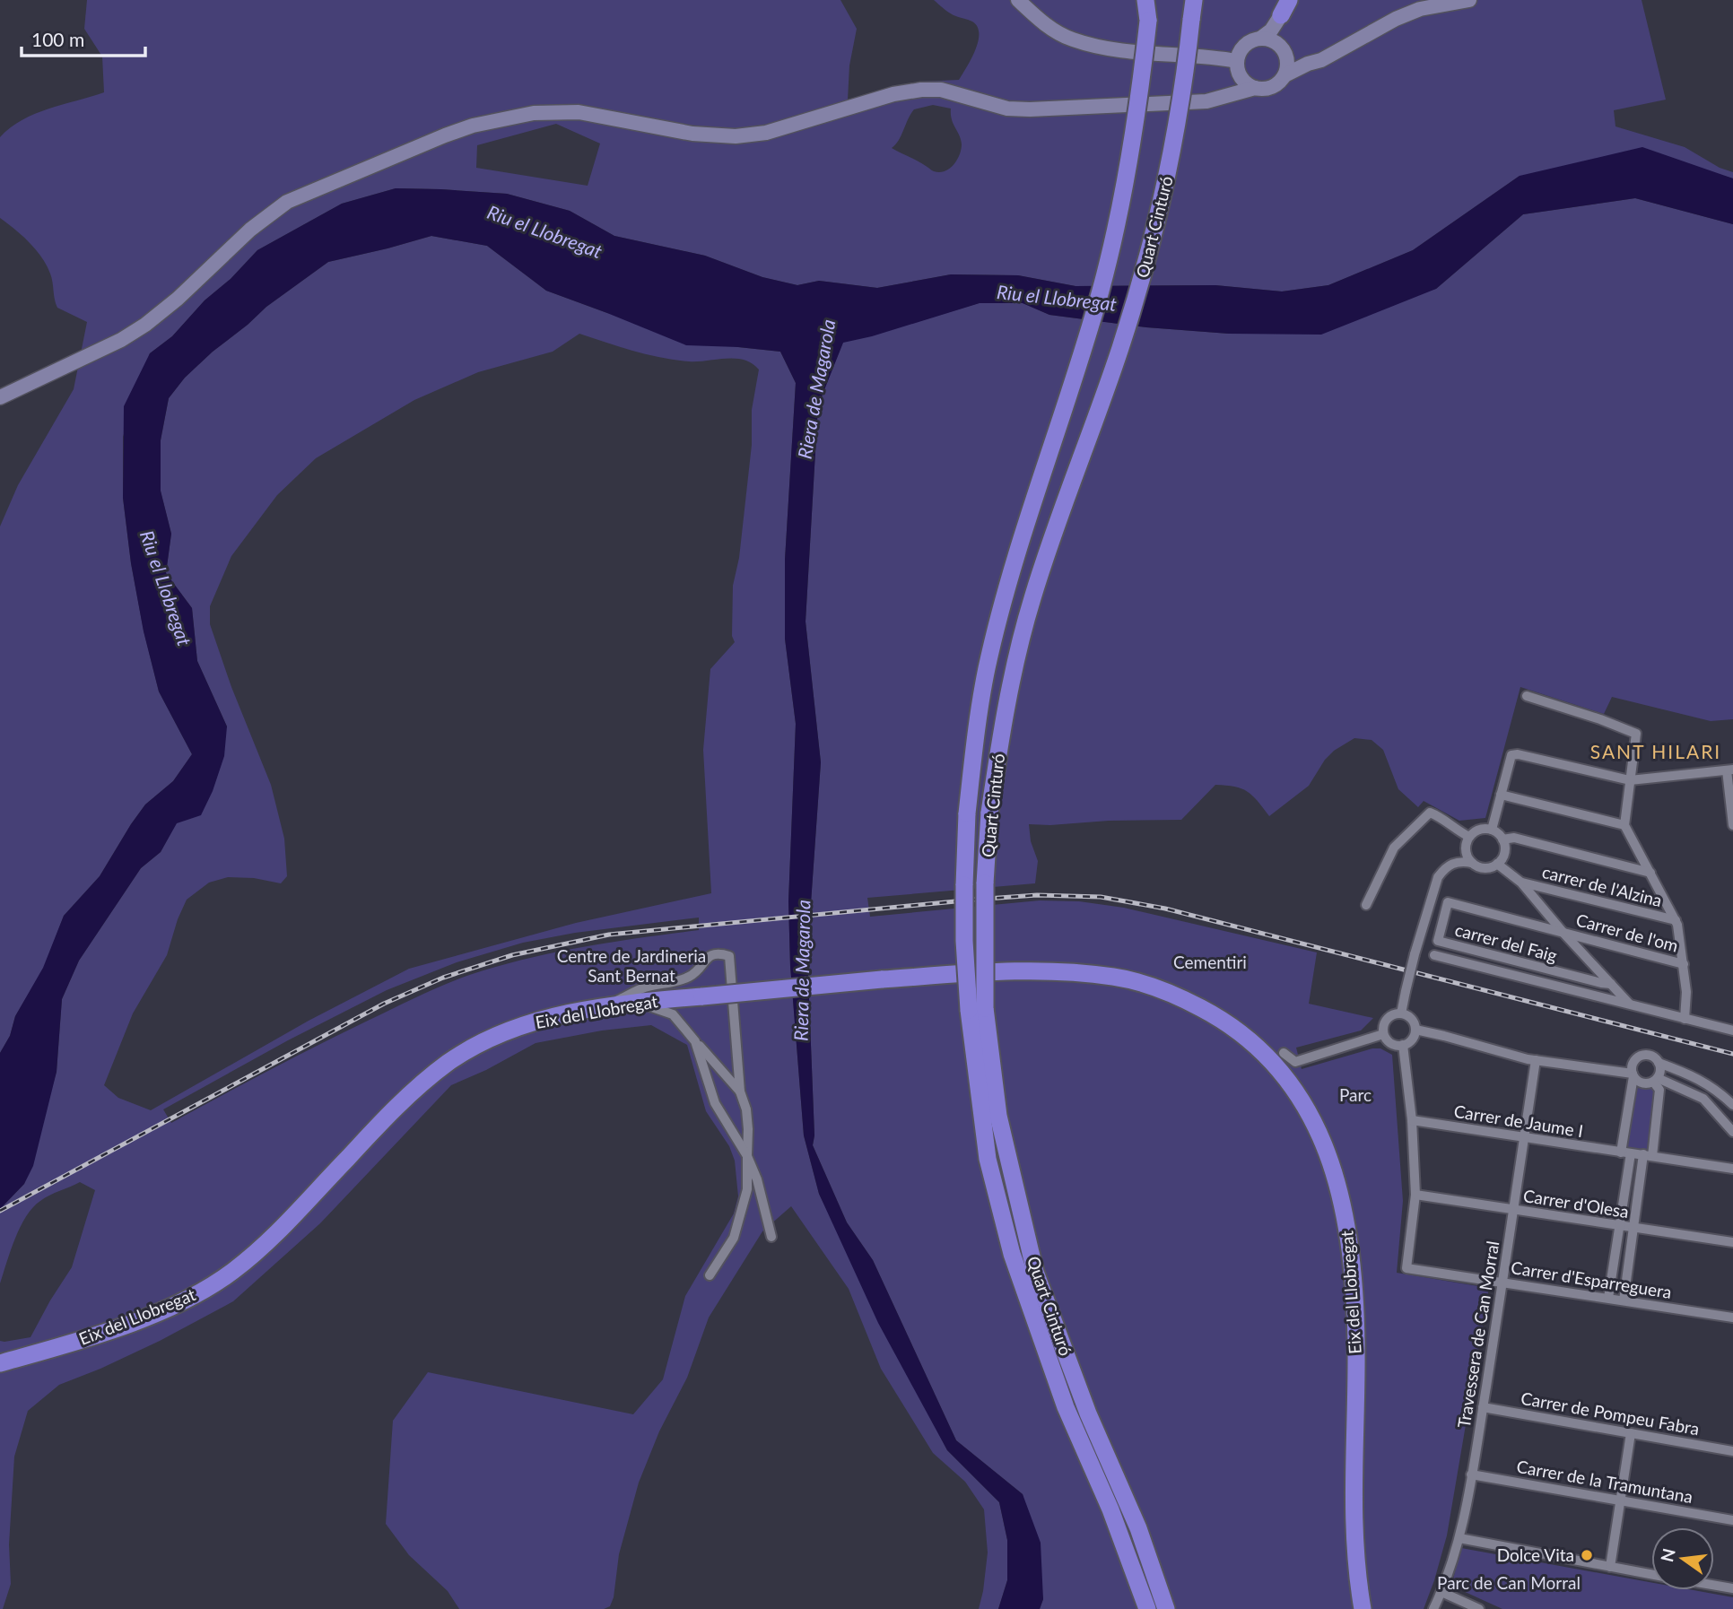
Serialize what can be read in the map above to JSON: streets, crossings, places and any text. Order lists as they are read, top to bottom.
{
  "streets": {
    "highway": ["Quart Cinturó", "Eix del Llobregat"],
    "street": [
      "carrer de l'Alzina",
      "Carrer de l'om",
      "carrer del Faig",
      "Carrer de Jaume I",
      "Carrer d'Olesa",
      "Carrer d'Esparreguera",
      "Travessera de Can Morral",
      "Carrer de Pompeu Fabra",
      "Carrer de la Tramuntana"
    ]
  },
  "crossings": [
    ["Carrer de l'om", "carrer del Faig"],
    ["Carrer de Jaume I", "Travessera de Can Morral"],
    ["Carrer d'Olesa", "Carrer d'Esparreguera"],
    ["Carrer d'Olesa", "Travessera de Can Morral"],
    ["Carrer d'Esparreguera", "Travessera de Can Morral"],
    ["Travessera de Can Morral", "Carrer de Pompeu Fabra"],
    ["Travessera de Can Morral", "Carrer de la Tramuntana"]
  ],
  "districts": ["SANT HILARI"],
  "water": ["Riu el Llobregat", "Riera de Magarola"],
  "parks": [
    "Centre de Jardineria Sant Bernat",
    "Cementiri",
    "Parc",
    "Parc de Can Morral"
  ],
  "places": ["Dolce Vita"],
  "scale_bar": "100 m",
  "north": "left"
}
